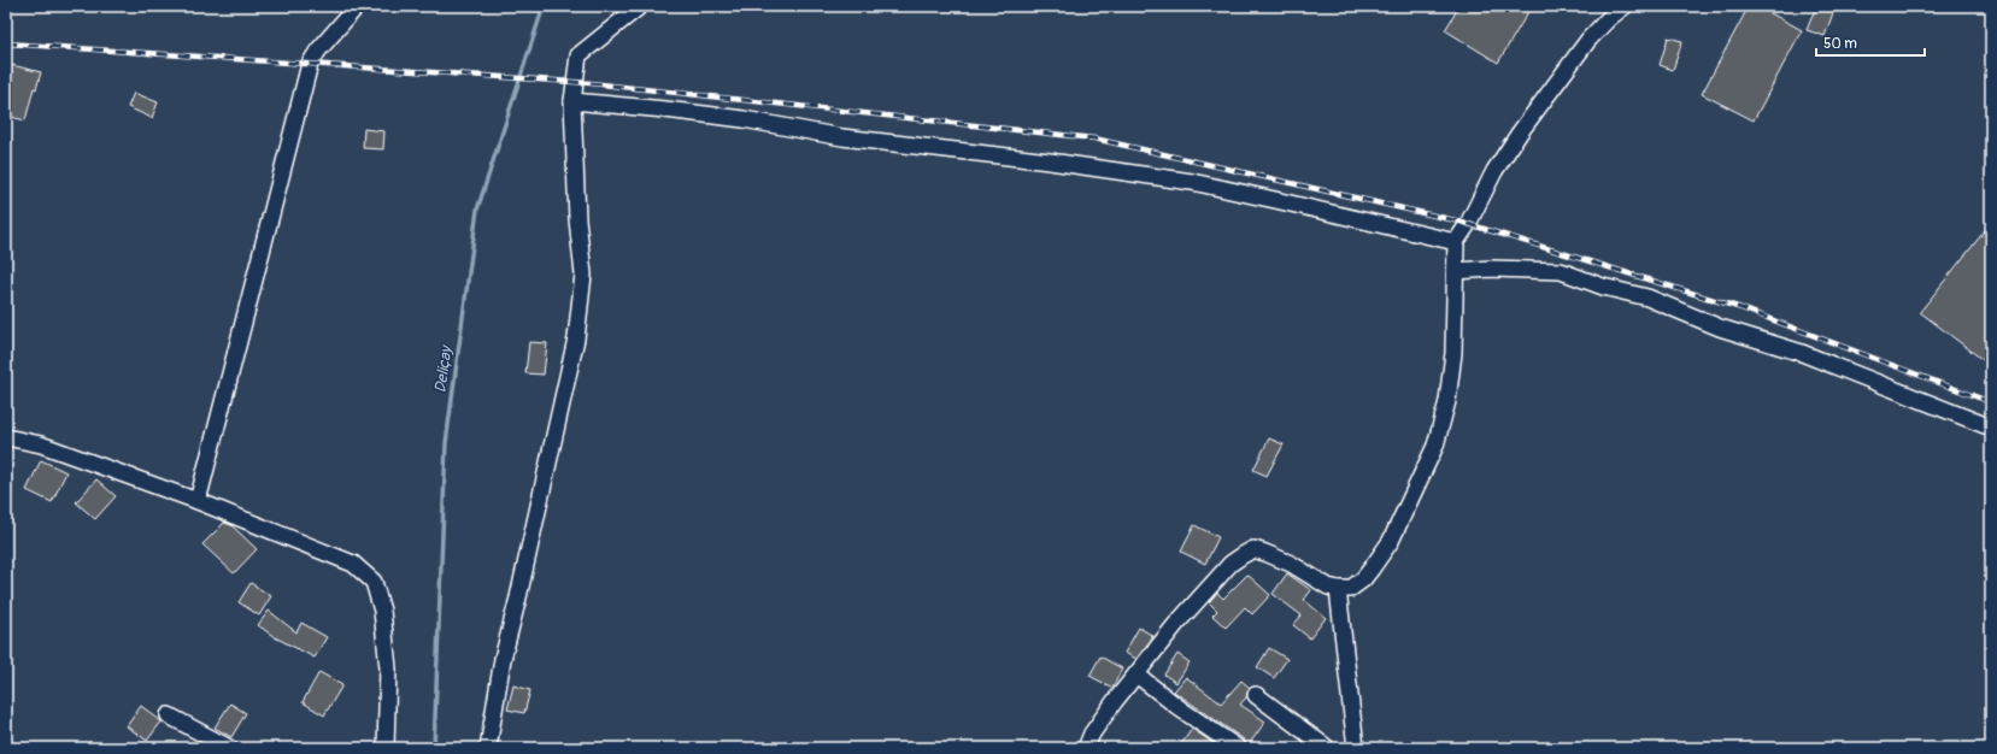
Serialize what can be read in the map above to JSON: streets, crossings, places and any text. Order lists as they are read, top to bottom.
{
  "water": ["Deliçay"],
  "scale_bar": "50 m"
}
